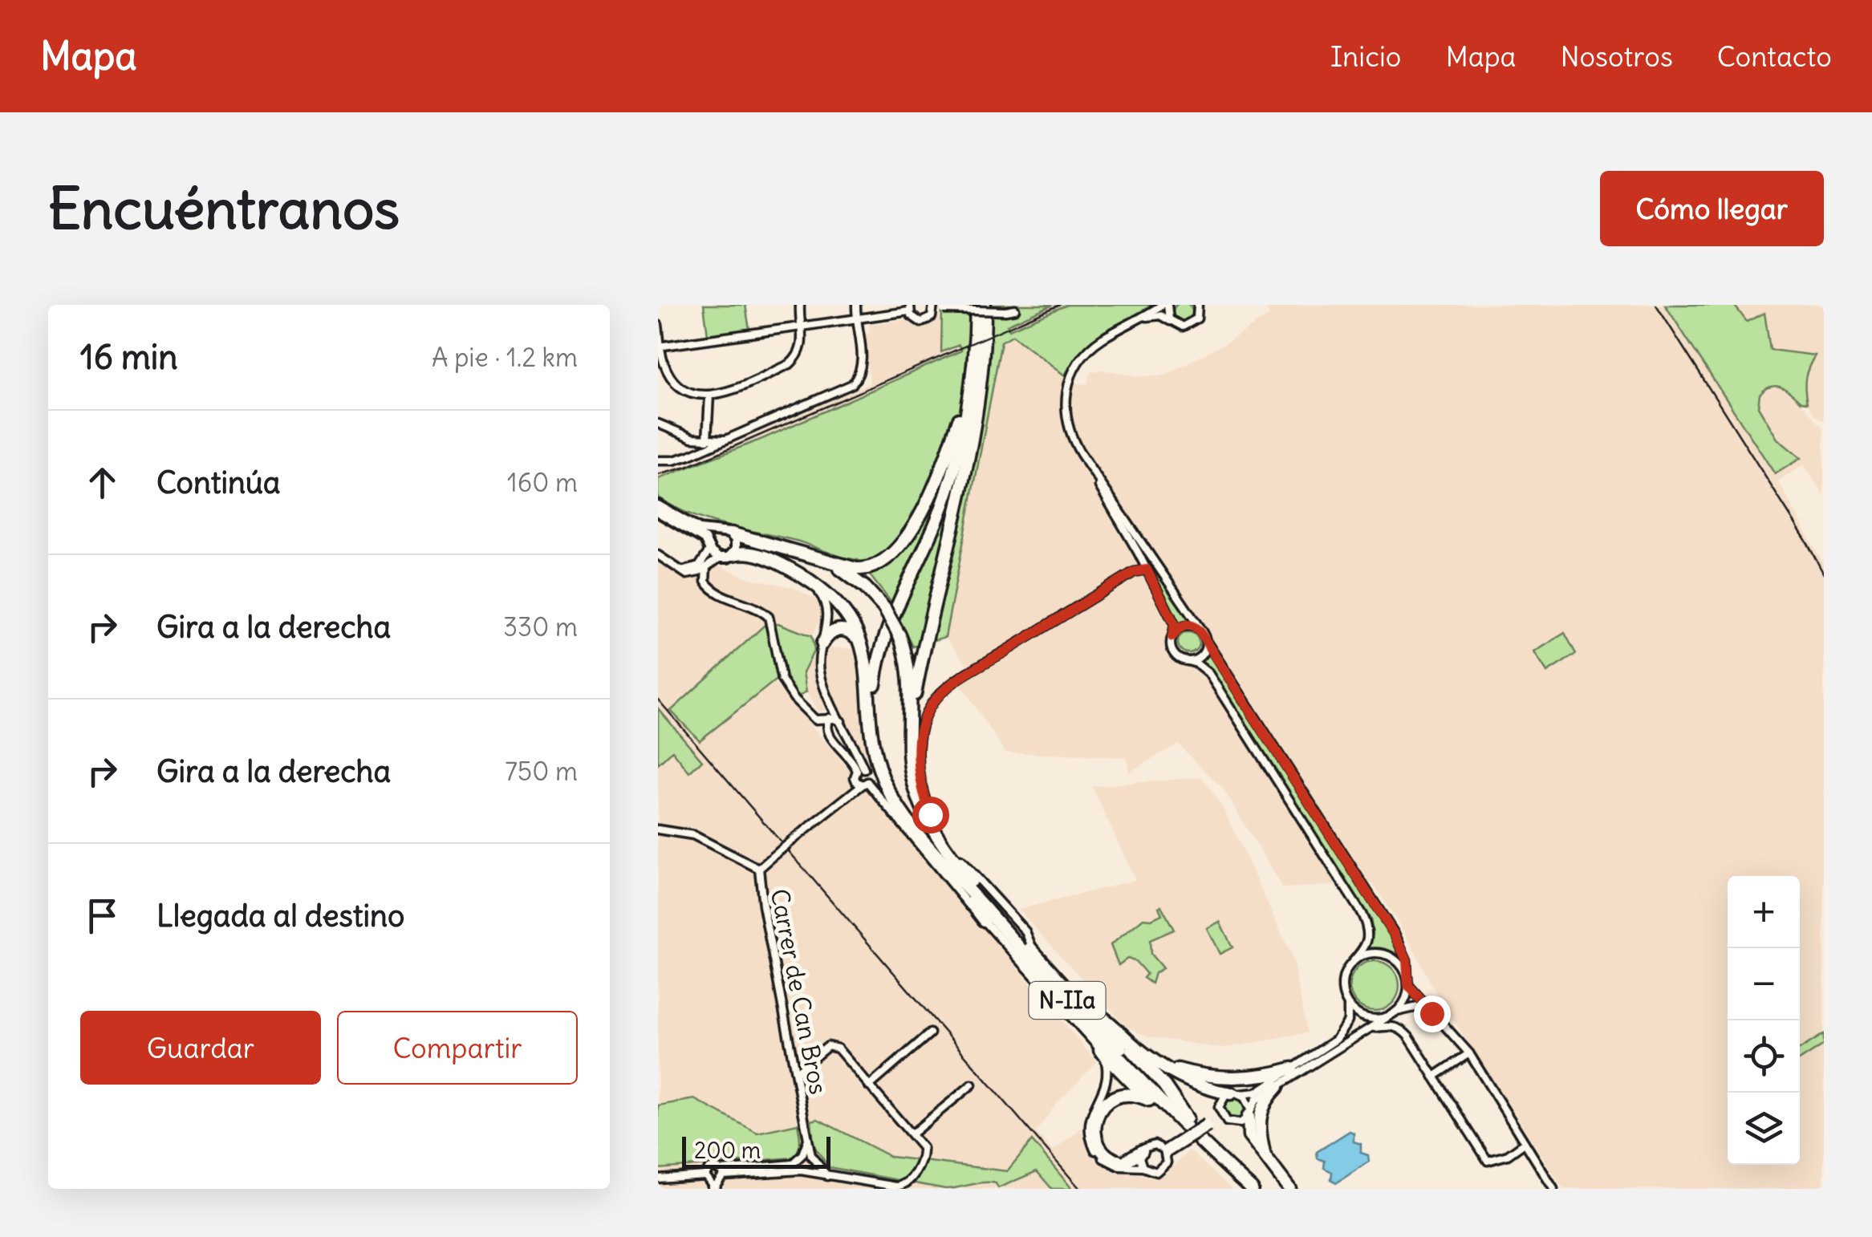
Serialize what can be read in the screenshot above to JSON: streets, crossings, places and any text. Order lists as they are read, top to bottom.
{
  "streets": {
    "highway": ["N-IIa"],
    "street": ["Carrer de Can Bros"]
  },
  "scale_bar": "200 m",
  "page": {
    "header": "Mapa",
    "nav": [
      "Inicio",
      "Mapa",
      "Nosotros",
      "Contacto"
    ],
    "buttons": [
      "Cómo llegar",
      ["Guardar", "Compartir"]
    ],
    "title": "Encuéntranos",
    "heading": ["16 min", "A pie · 1.2 km"],
    "list": [
      ["Continúa", "160 m"],
      ["Gira a la derecha", "330 m"],
      ["Gira a la derecha", "750 m"],
      "Llegada al destino"
    ],
    "map_buttons": ["+", "−"],
    "scale": "200 m"
  }
}
